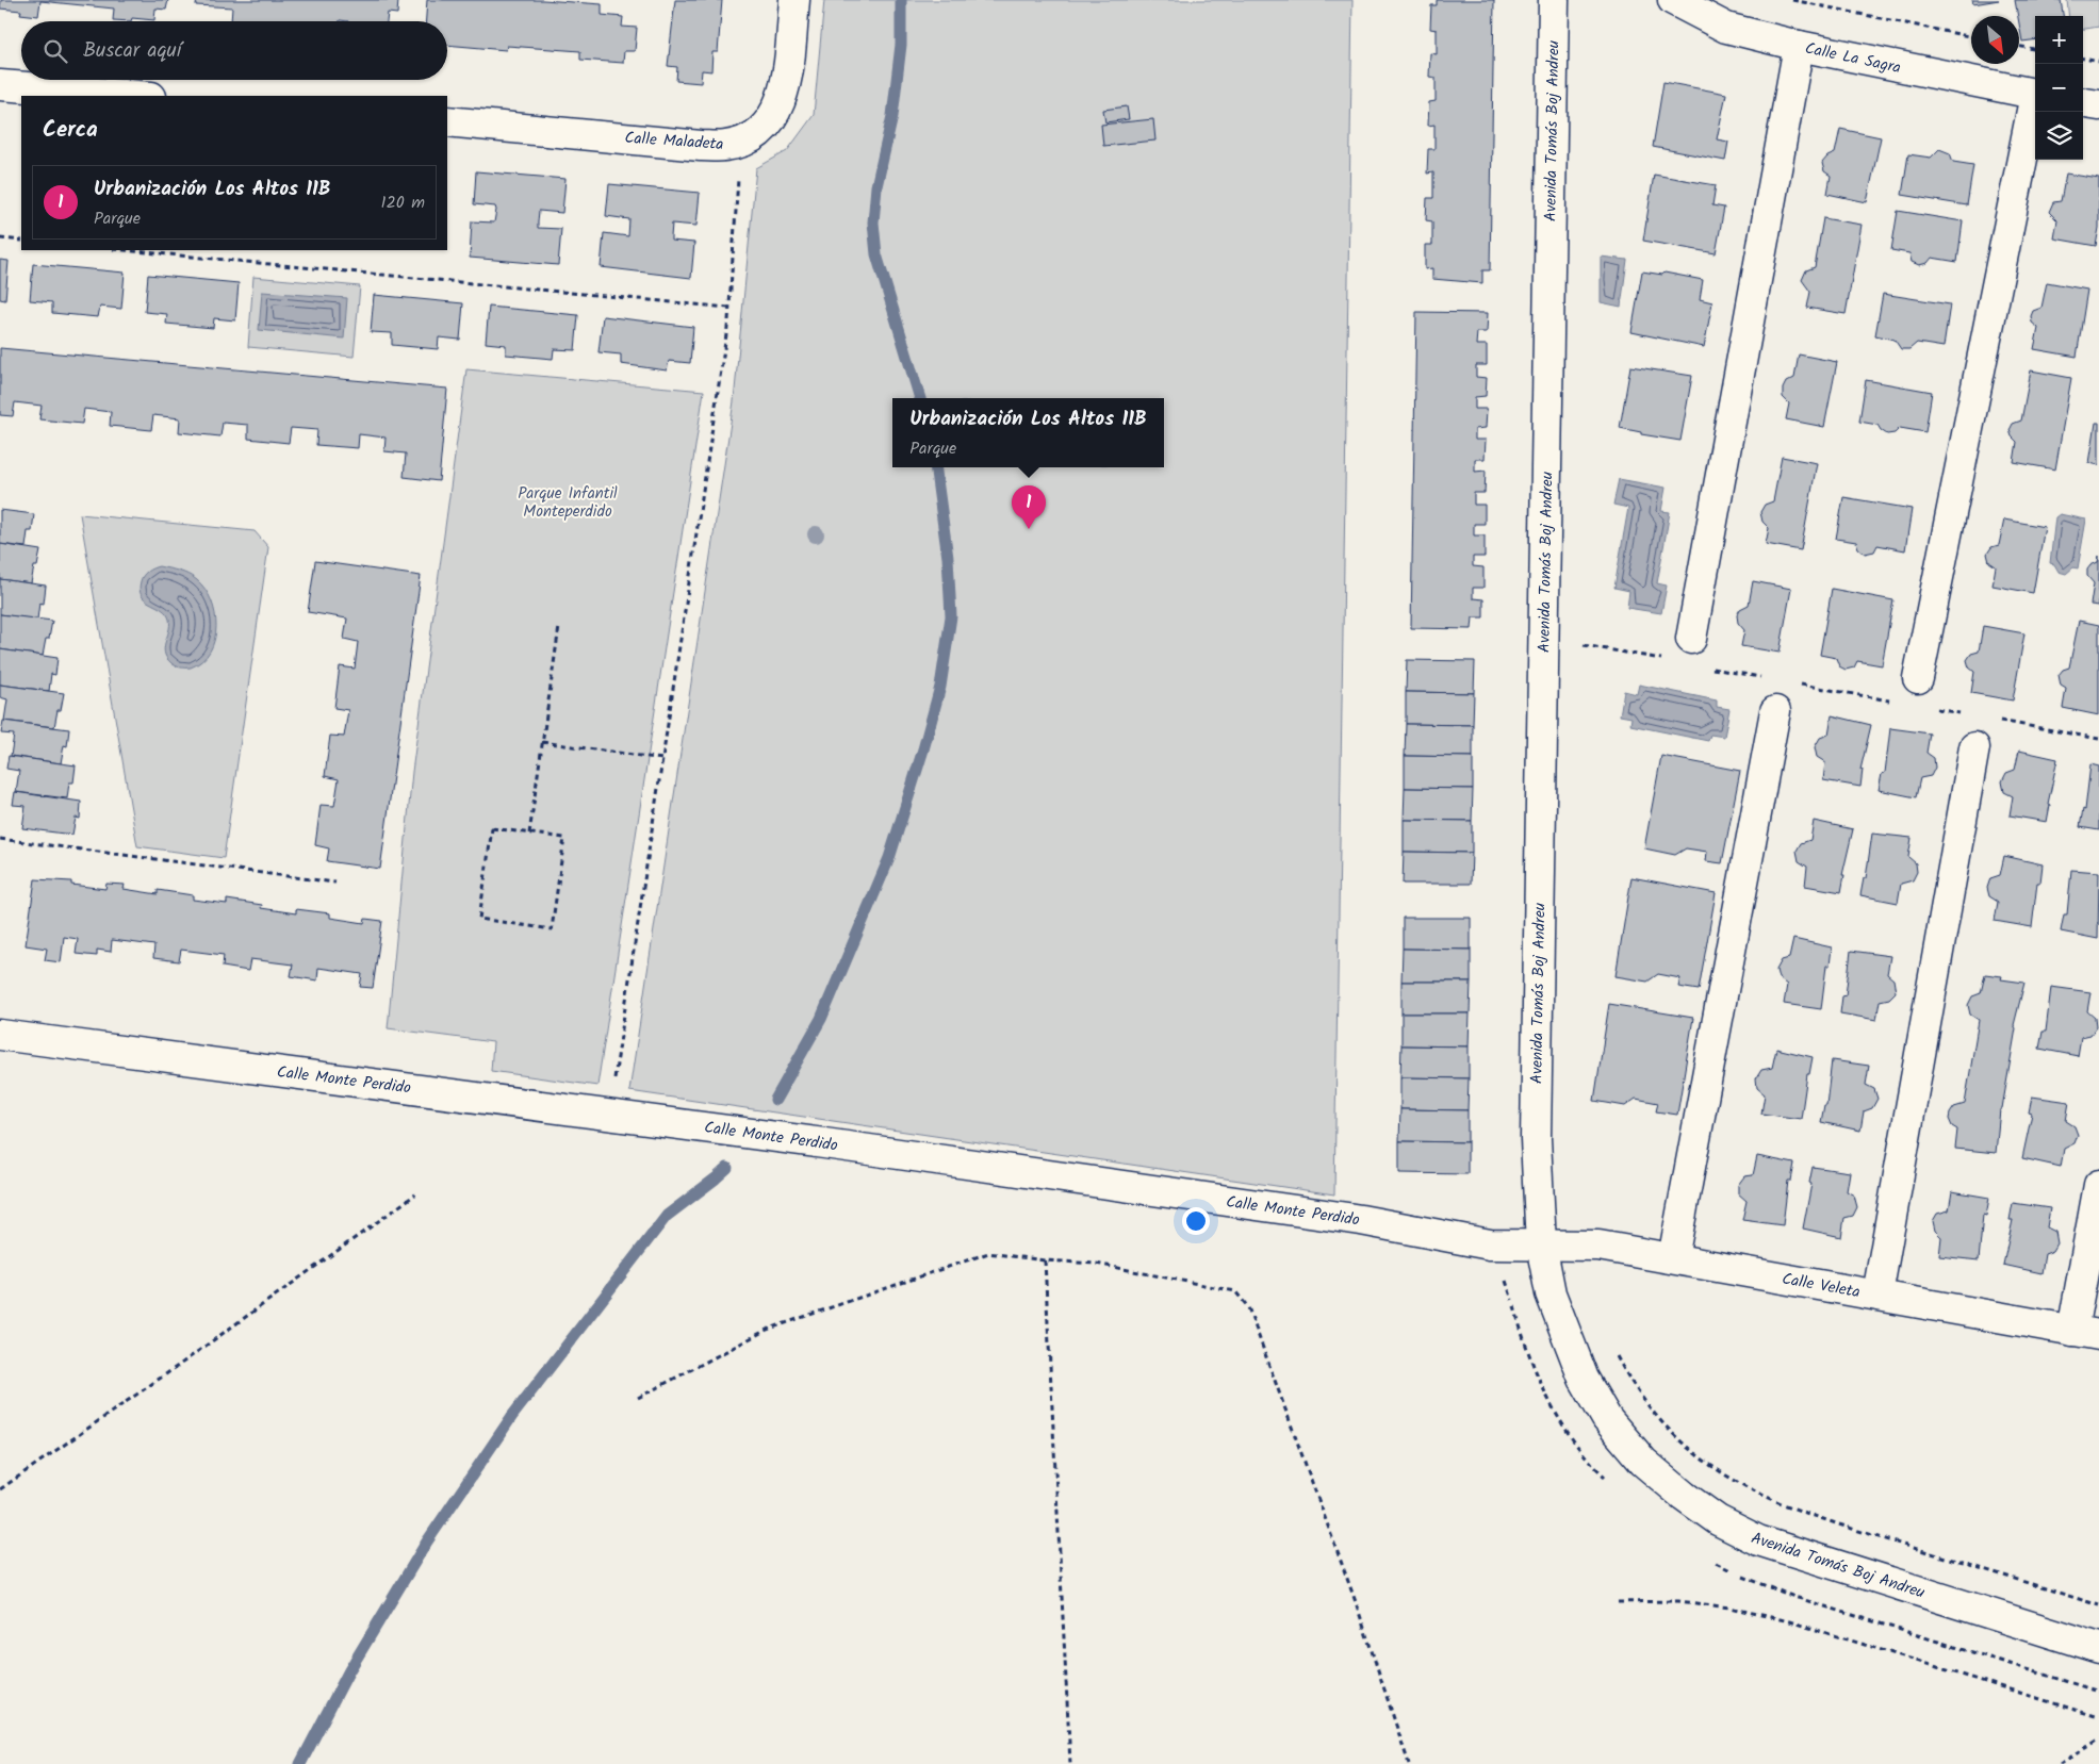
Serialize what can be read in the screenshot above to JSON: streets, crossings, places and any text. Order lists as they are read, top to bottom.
{
  "streets": {
    "street": [
      "Calle La Sagra",
      "Avenida Tomás Boj Andreu",
      "Calle Maladeta",
      "Calle Monte Perdido",
      "Calle Veleta"
    ]
  },
  "crossings": [
    ["Avenida Tomás Boj Andreu", "Calle Monte Perdido"],
    ["Avenida Tomás Boj Andreu", "Calle Veleta"],
    ["Calle Monte Perdido", "Calle Veleta"]
  ],
  "parks": ["Parque Infantil Monteperdido"],
  "north": "bottom right",
  "page": {
    "map_buttons": ["+", "−"],
    "search": "Buscar aquí",
    "heading": "Cerca",
    "list": [
      {
        "mark": "1",
        "name": "Urbanización Los Altos 11B",
        "note": "Parque",
        "value": "120 m"
      }
    ],
    "popup": ["Urbanización Los Altos 11B", "Parque"],
    "pins": "1"
  }
}
